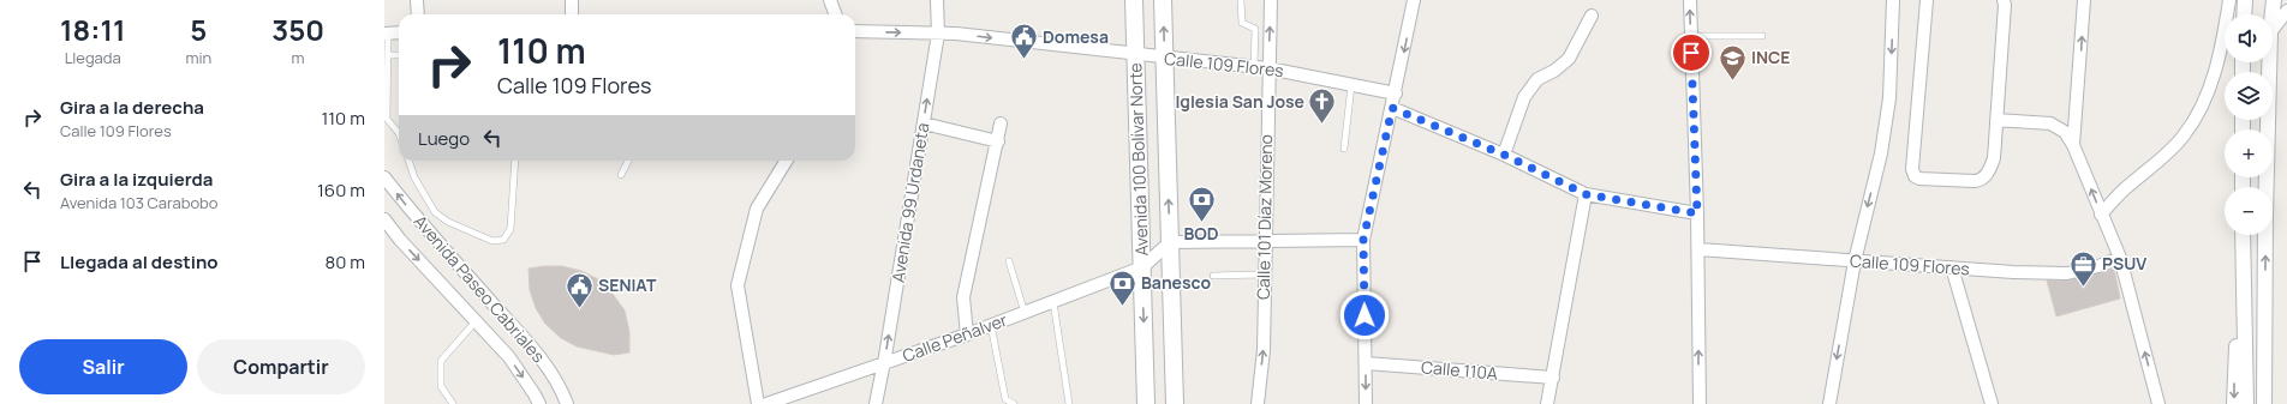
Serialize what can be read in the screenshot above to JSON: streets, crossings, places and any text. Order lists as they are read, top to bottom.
{
  "streets": {
    "main road": ["Avenida 100 Bolívar Norte"],
    "street": [
      "Calle 109 Flores",
      "Avenida 99 Urdaneta",
      "Calle 101 Díaz Moreno",
      "Avenida Paseo Cabriales",
      "Calle Peñalver",
      "Calle 110A"
    ]
  },
  "crossings": [
    ["Calle 109 Flores", "Avenida 100 Bolívar Norte"],
    ["Calle 109 Flores", "Avenida 99 Urdaneta"],
    ["Calle 109 Flores", "Calle 101 Díaz Moreno"],
    ["Avenida 100 Bolívar Norte", "Calle Peñalver"],
    ["Avenida 99 Urdaneta", "Calle Peñalver"]
  ],
  "places": {
    "public building": ["Domesa", "SENIAT"],
    "school or university": ["INCE"],
    "church": ["Iglesia San Jose"],
    "bank": ["BOD", "Banesco"],
    "office": ["PSUV"]
  },
  "page": {
    "eta": [
      "18:11",
      "Llegada",
      "5",
      "min",
      "350",
      "m"
    ],
    "map_buttons": ["+", "−"],
    "turn": ["110 m", "Calle 109 Flores"],
    "list": [
      {
        "name": "Gira a la derecha",
        "note": "Calle 109 Flores",
        "value": "110 m"
      },
      {
        "name": "Gira a la izquierda",
        "note": "Avenida 103 Carabobo",
        "value": "160 m"
      },
      {
        "name": "Llegada al destino",
        "value": "80 m"
      }
    ],
    "then": "Luego",
    "buttons": ["Salir", "Compartir"]
  }
}
